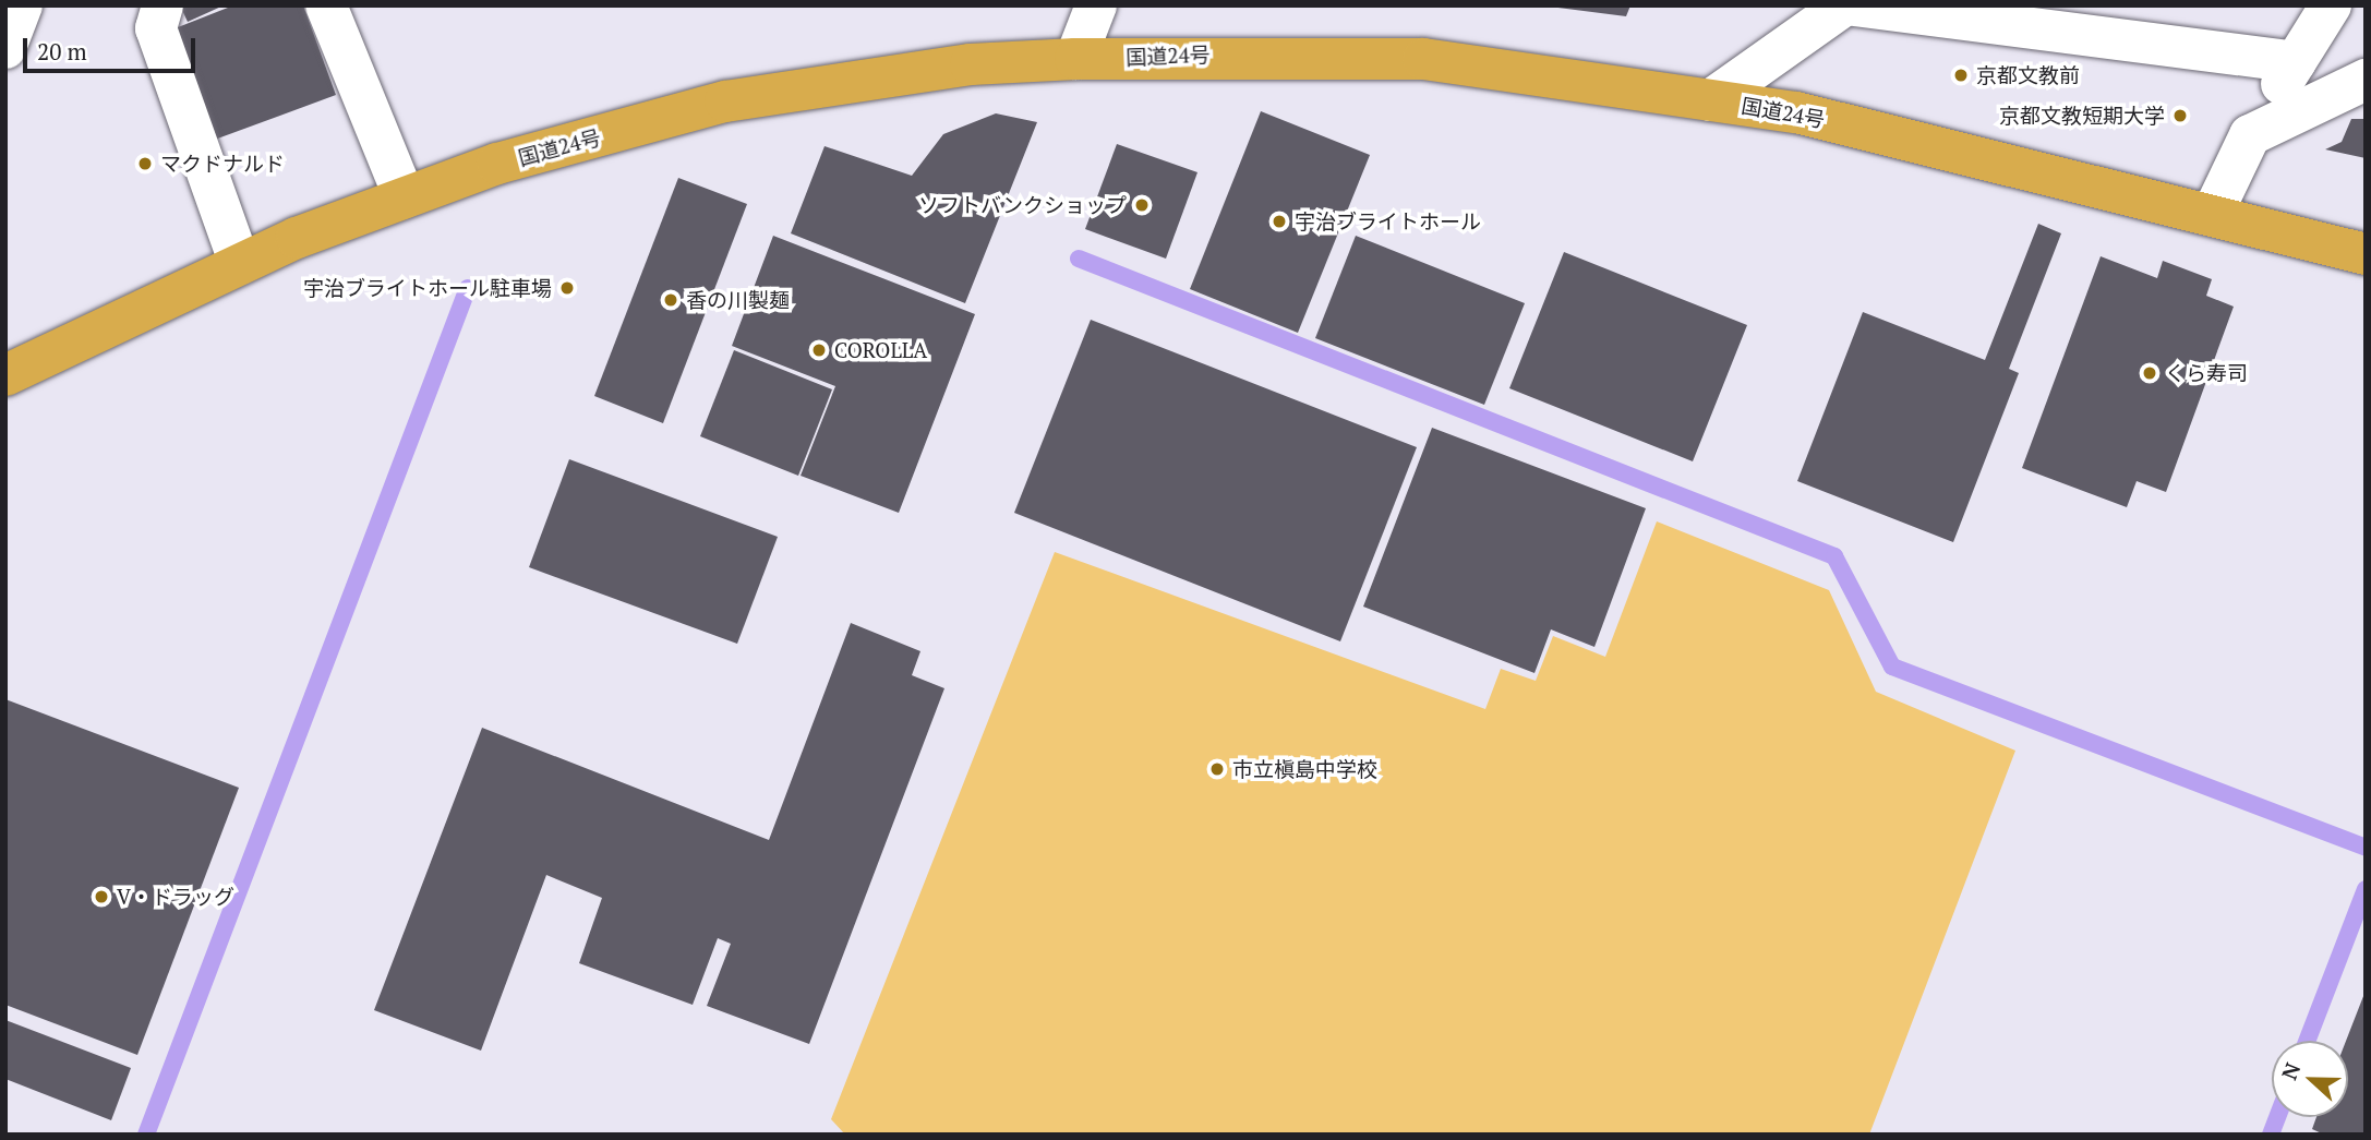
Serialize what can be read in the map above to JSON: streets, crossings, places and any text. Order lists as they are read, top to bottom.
{
  "streets": {
    "highway": ["国道24号"]
  },
  "places": [
    "京都文教前",
    "京都文教短期大学",
    "マクドナルド",
    "ソフトバンクショップ",
    "宇治ブライトホール",
    "宇治ブライトホール駐車場",
    "香の川製麺",
    "COROLLA",
    "くら寿司",
    "市立槇島中学校",
    "V・ドラッグ"
  ],
  "scale_bar": "20 m",
  "north": "left"
}
